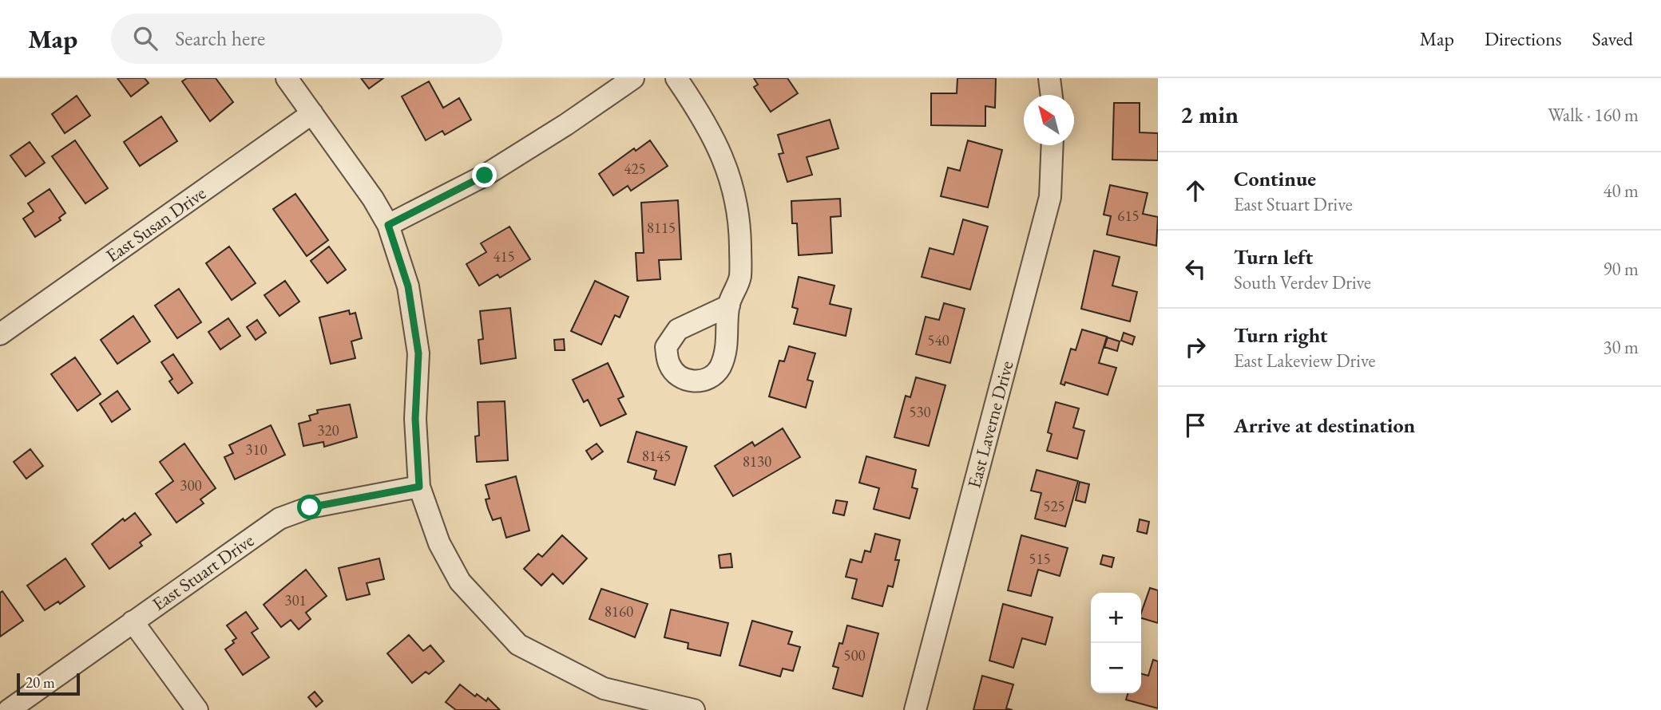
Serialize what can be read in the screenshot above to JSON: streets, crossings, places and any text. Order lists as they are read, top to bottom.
{
  "streets": {
    "street": ["East Susan Drive", "East Laverne Drive", "East Stuart Drive"]
  },
  "house_numbers": [
    "425",
    "615",
    "8115",
    "415",
    "540",
    "530",
    "320",
    "310",
    "8145",
    "8130",
    "300",
    "525",
    "515",
    "301",
    "8160",
    "500"
  ],
  "scale_bar": "20 m",
  "north": "top left",
  "page": {
    "header": "Map",
    "search": "Search here",
    "nav": ["Map", "Directions", "Saved"],
    "heading": ["2 min", "Walk · 160 m"],
    "list": [
      ["Continue", "East Stuart Drive", "40 m"],
      ["Turn left", "South Verdev Drive", "90 m"],
      ["Turn right", "East Lakeview Drive", "30 m"],
      "Arrive at destination"
    ],
    "map_buttons": ["+", "−"],
    "scale": "20 m"
  }
}
